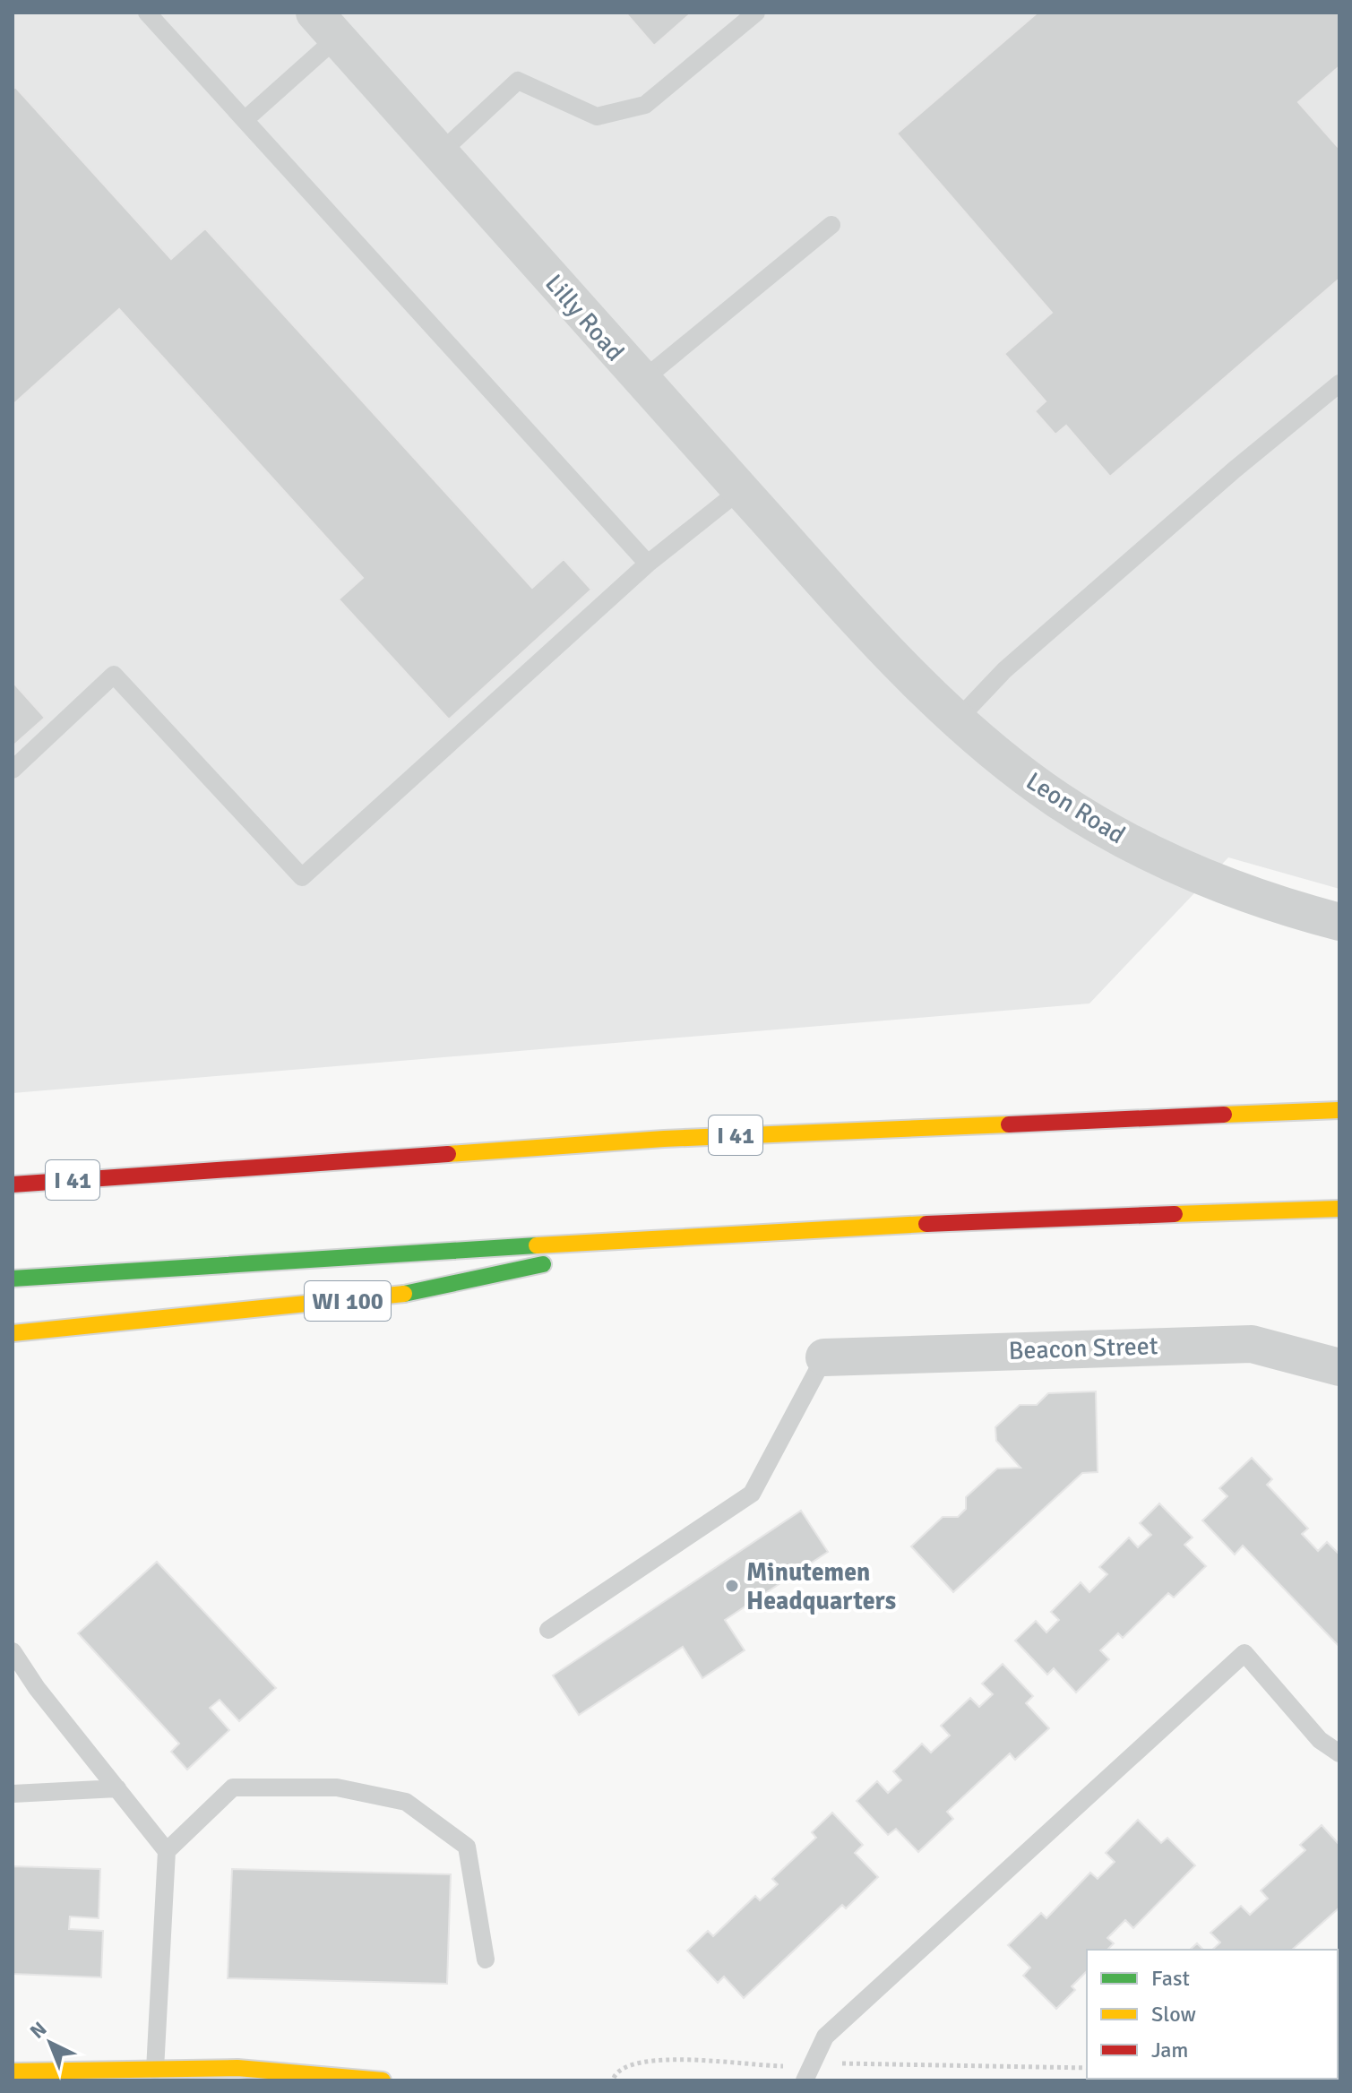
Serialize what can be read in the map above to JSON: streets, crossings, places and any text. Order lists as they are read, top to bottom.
{
  "streets": {
    "main road": ["I 41", "WI 100"],
    "street": ["Lilly Road", "Leon Road", "Beacon Street"]
  },
  "crossings": [
    ["Lilly Road", "Leon Road"]
  ],
  "places": ["Minutemen Headquarters"],
  "legend": ["Fast", "Slow", "Jam"],
  "north": "top left"
}
